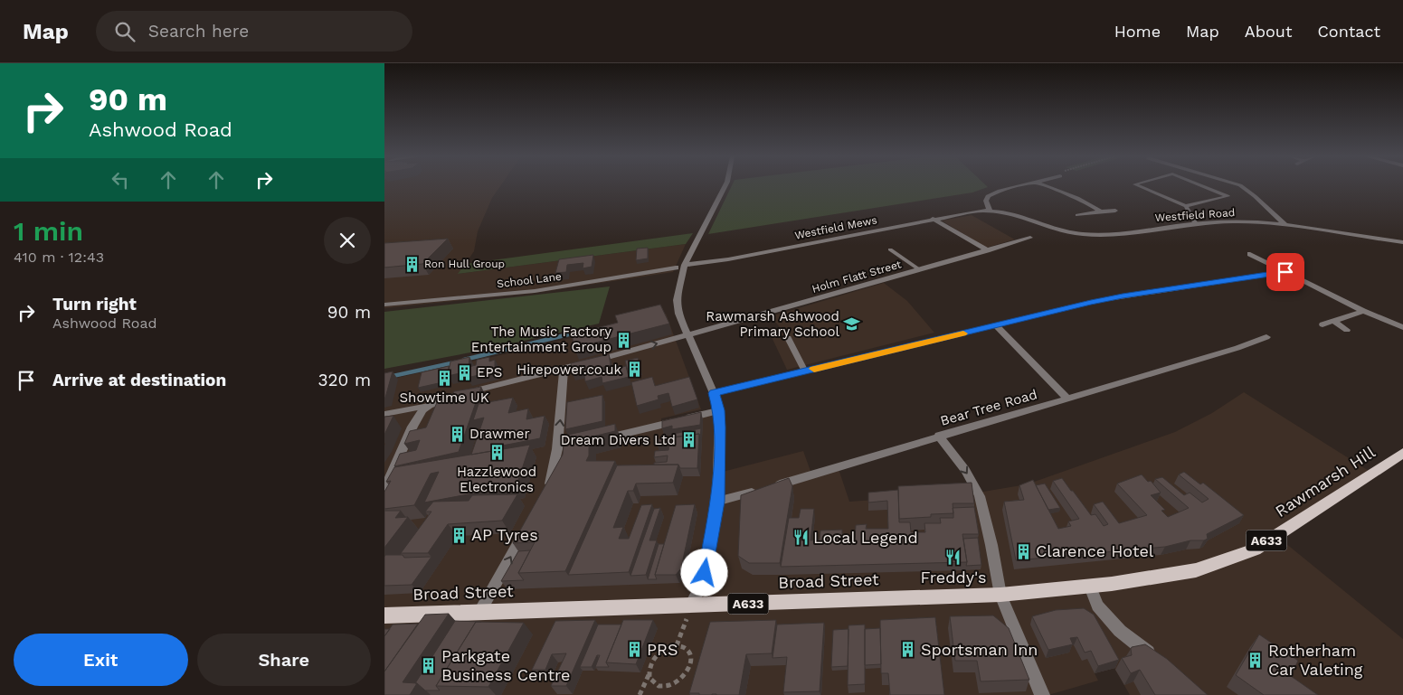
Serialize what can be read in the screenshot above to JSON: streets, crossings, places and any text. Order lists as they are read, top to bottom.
{
  "streets": {
    "main road": ["Rawmarsh Hill", "A633", "Broad Street"],
    "street": [
      "Westfield Road",
      "Westfield Mews",
      "Holm Flatt Street",
      "School Lane",
      "Bear Tree Road"
    ]
  },
  "crossings": [
    ["Westfield Road", "Westfield Mews"],
    ["Westfield Mews", "School Lane"],
    ["Rawmarsh Hill", "Broad Street"]
  ],
  "places": {
    "building": [
      "Ron Hull Group",
      "The Music Factory Entertainment Group",
      "Hirepower.co.uk",
      "EPS",
      "Showtime UK",
      "Drawmer",
      "Dream Divers Ltd",
      "Hazzlewood Electronics",
      "AP Tyres",
      "Clarence Hotel",
      "PRS",
      "Sportsman Inn",
      "Rotherham Car Valeting",
      "Parkgate Business Centre"
    ],
    "school or university": ["Rawmarsh Ashwood Primary School"],
    "restaurant": ["Local Legend", "Freddy's"]
  },
  "page": {
    "header": "Map",
    "search": "Search here",
    "nav": [
      "Home",
      "Map",
      "About",
      "Contact"
    ],
    "turn": ["90 m", "Ashwood Road"],
    "heading": ["1 min", "410 m · 12:43"],
    "list": [
      {
        "name": "Turn right",
        "note": "Ashwood Road",
        "value": "90 m"
      },
      {
        "name": "Arrive at destination",
        "value": "320 m"
      }
    ],
    "buttons": ["Exit", "Share"]
  }
}
